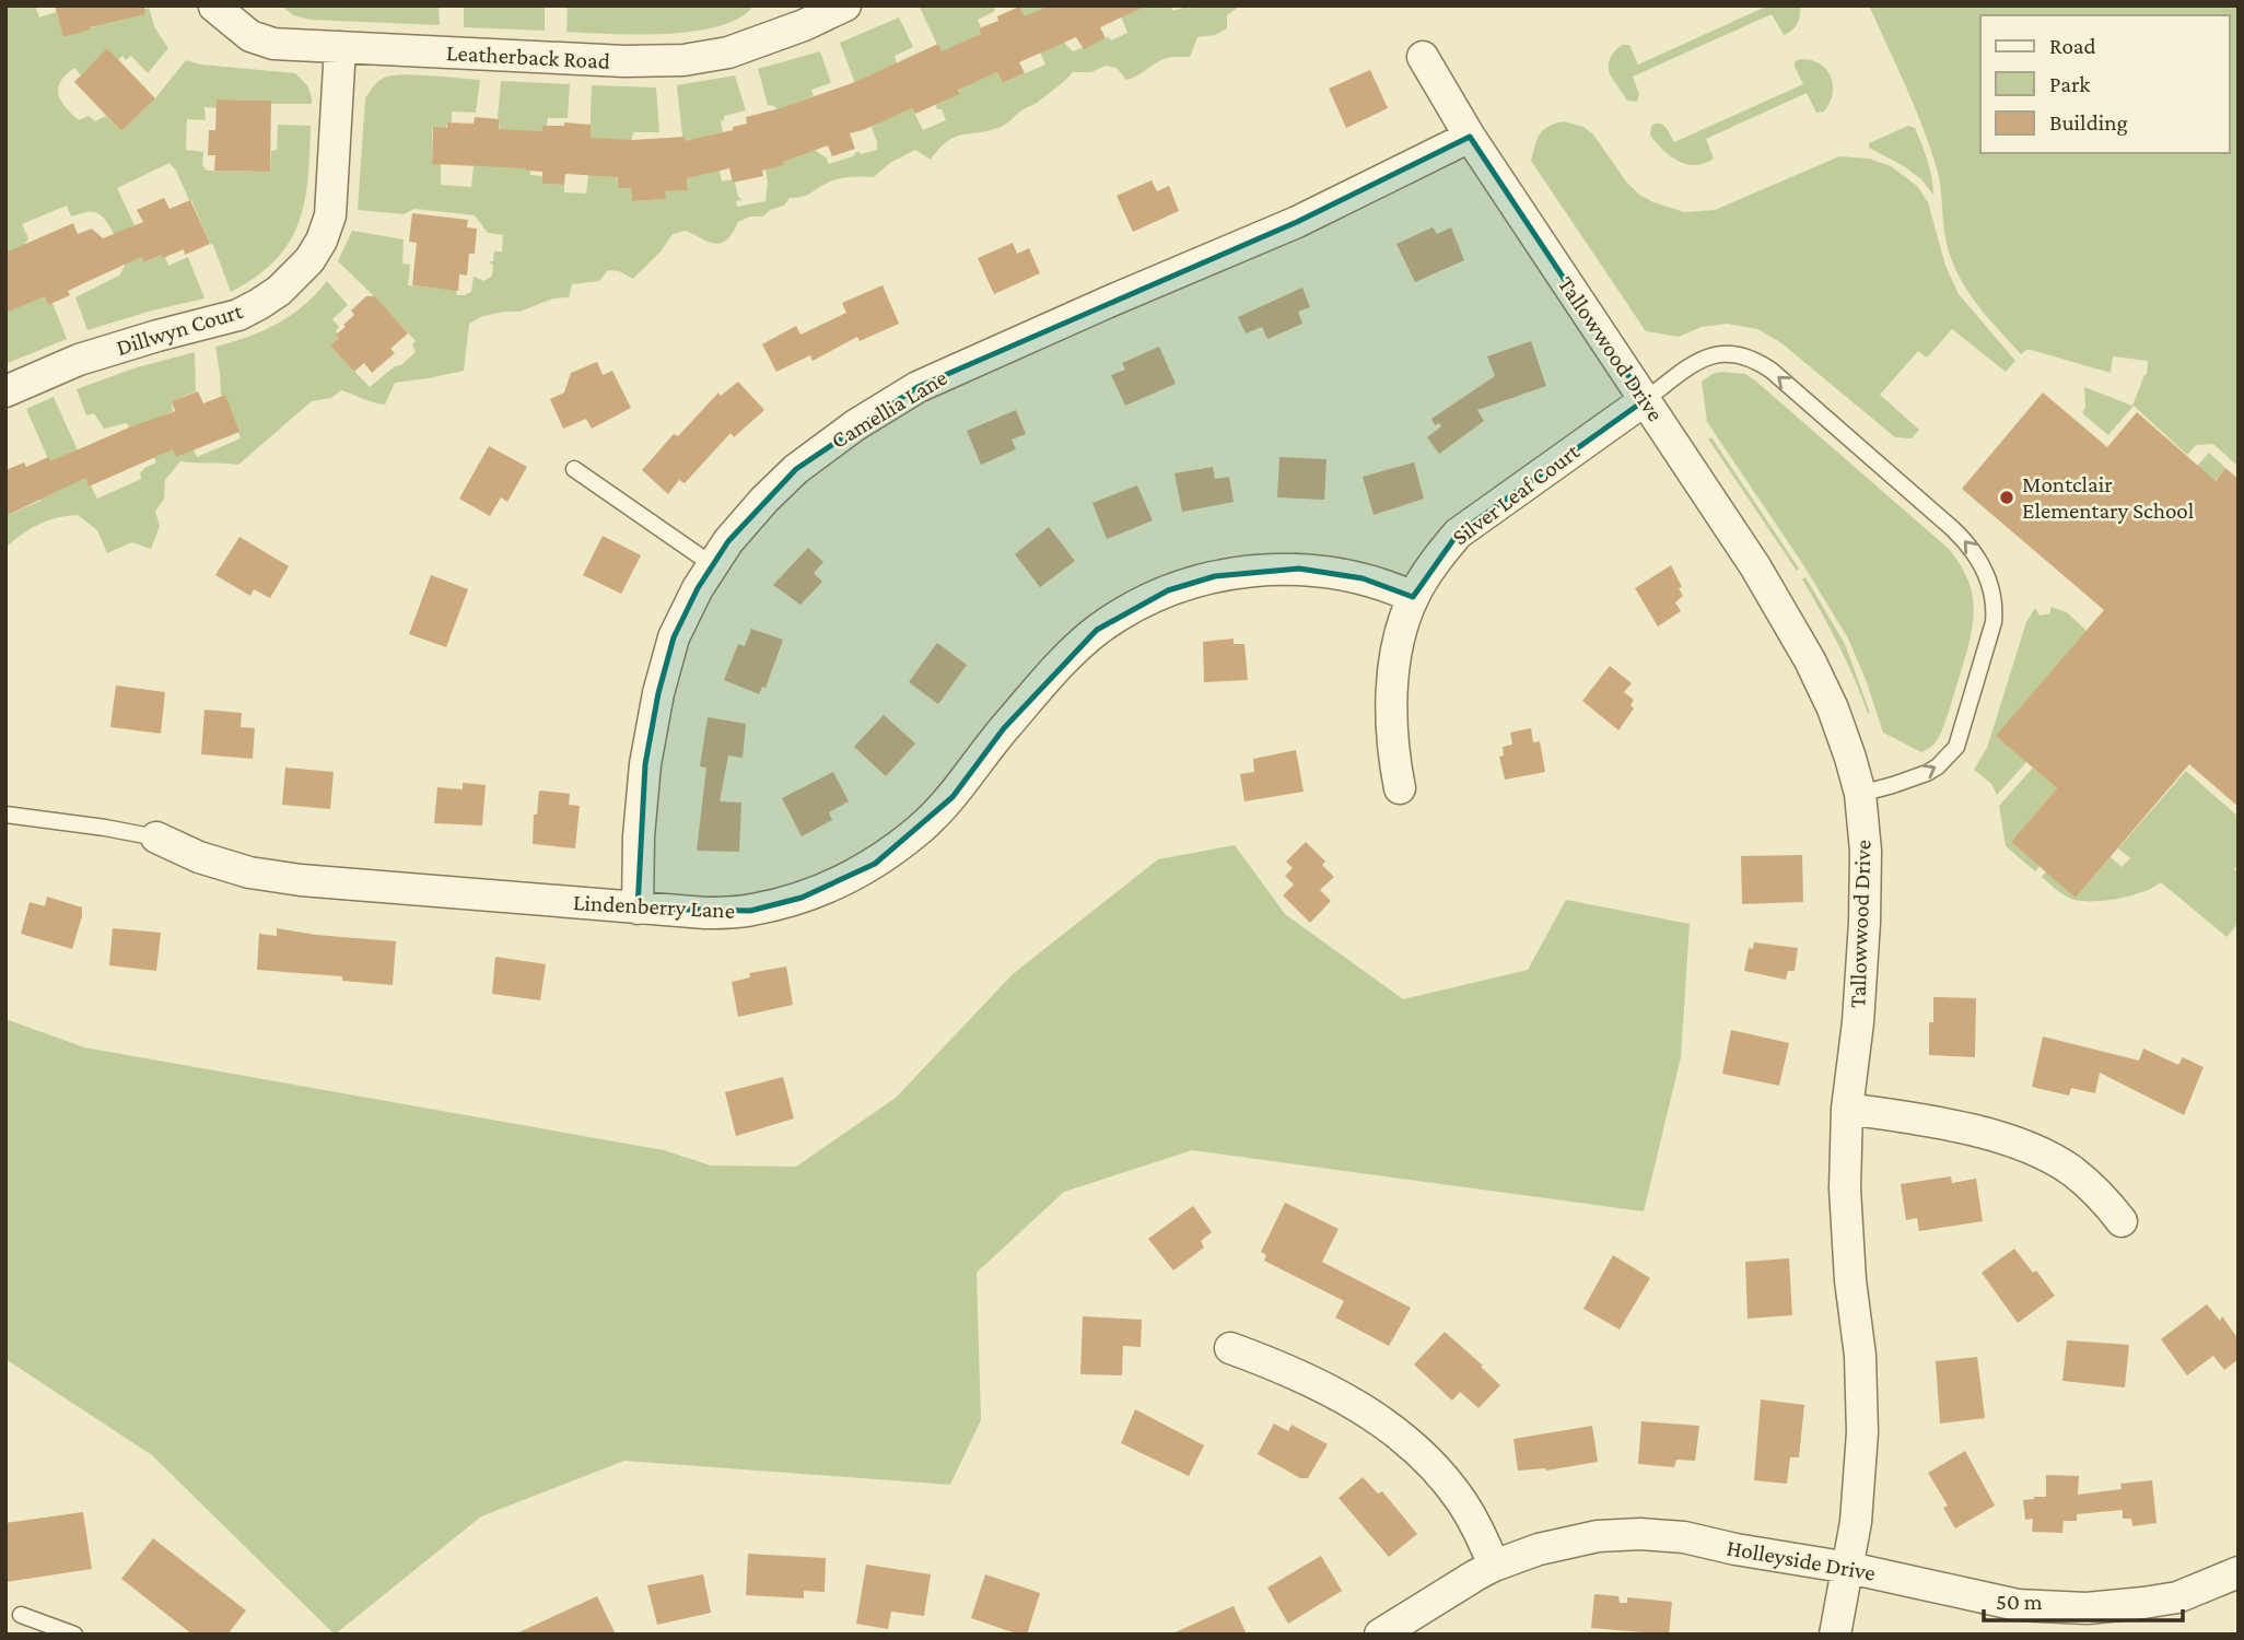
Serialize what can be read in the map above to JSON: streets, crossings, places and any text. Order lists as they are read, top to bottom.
{
  "streets": {
    "street": [
      "Leatherback Road",
      "Dillwyn Court",
      "Tallowwood Drive",
      "Camellia Lane",
      "Silver Leaf Court",
      "Lindenberry Lane",
      "Holleyside Drive"
    ]
  },
  "crossings": [
    ["Leatherback Road", "Dillwyn Court"],
    ["Tallowwood Drive", "Camellia Lane"],
    ["Tallowwood Drive", "Silver Leaf Court"],
    ["Tallowwood Drive", "Holleyside Drive"],
    ["Camellia Lane", "Lindenberry Lane"],
    ["Silver Leaf Court", "Lindenberry Lane"]
  ],
  "places": ["Montclair Elementary School"],
  "legend": ["Road", "Park", "Building"],
  "scale_bar": "50 m"
}
